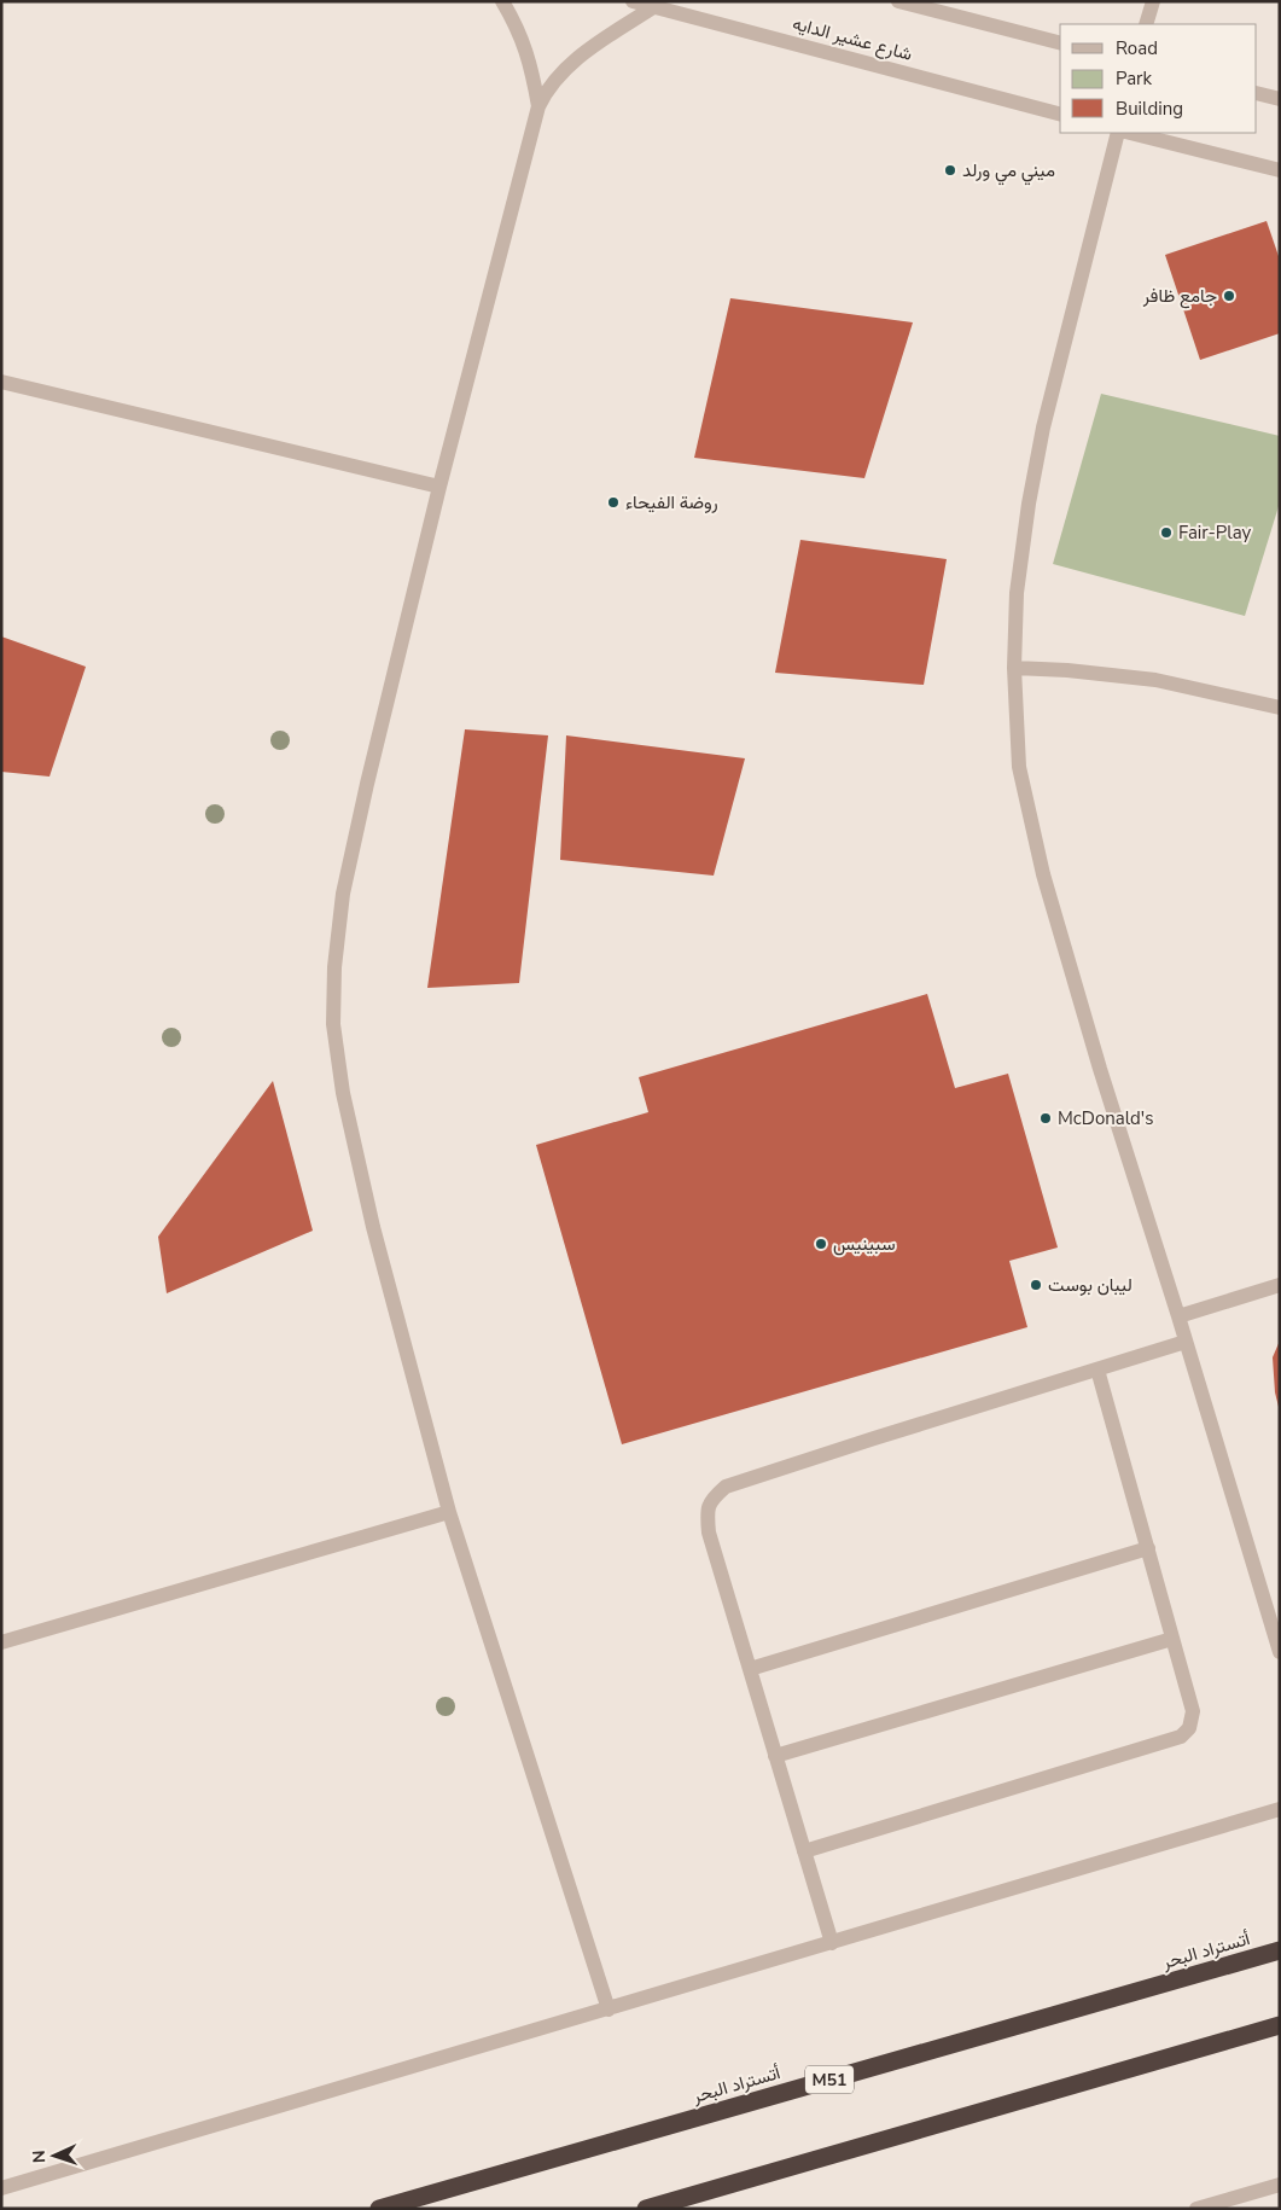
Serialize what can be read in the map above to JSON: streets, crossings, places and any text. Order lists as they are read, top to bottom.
{
  "streets": {
    "highway": ["أتستراد البحر", "M51"],
    "street": ["شارع عشير الدايه"]
  },
  "places": [
    "ميني مي ورلد",
    "جامع ظافر",
    "روضة الفيحاء",
    "Fair-Play",
    "McDonald's",
    "سبينيس",
    "ليبان بوست"
  ],
  "legend": ["Road", "Park", "Building"],
  "north": "left"
}
